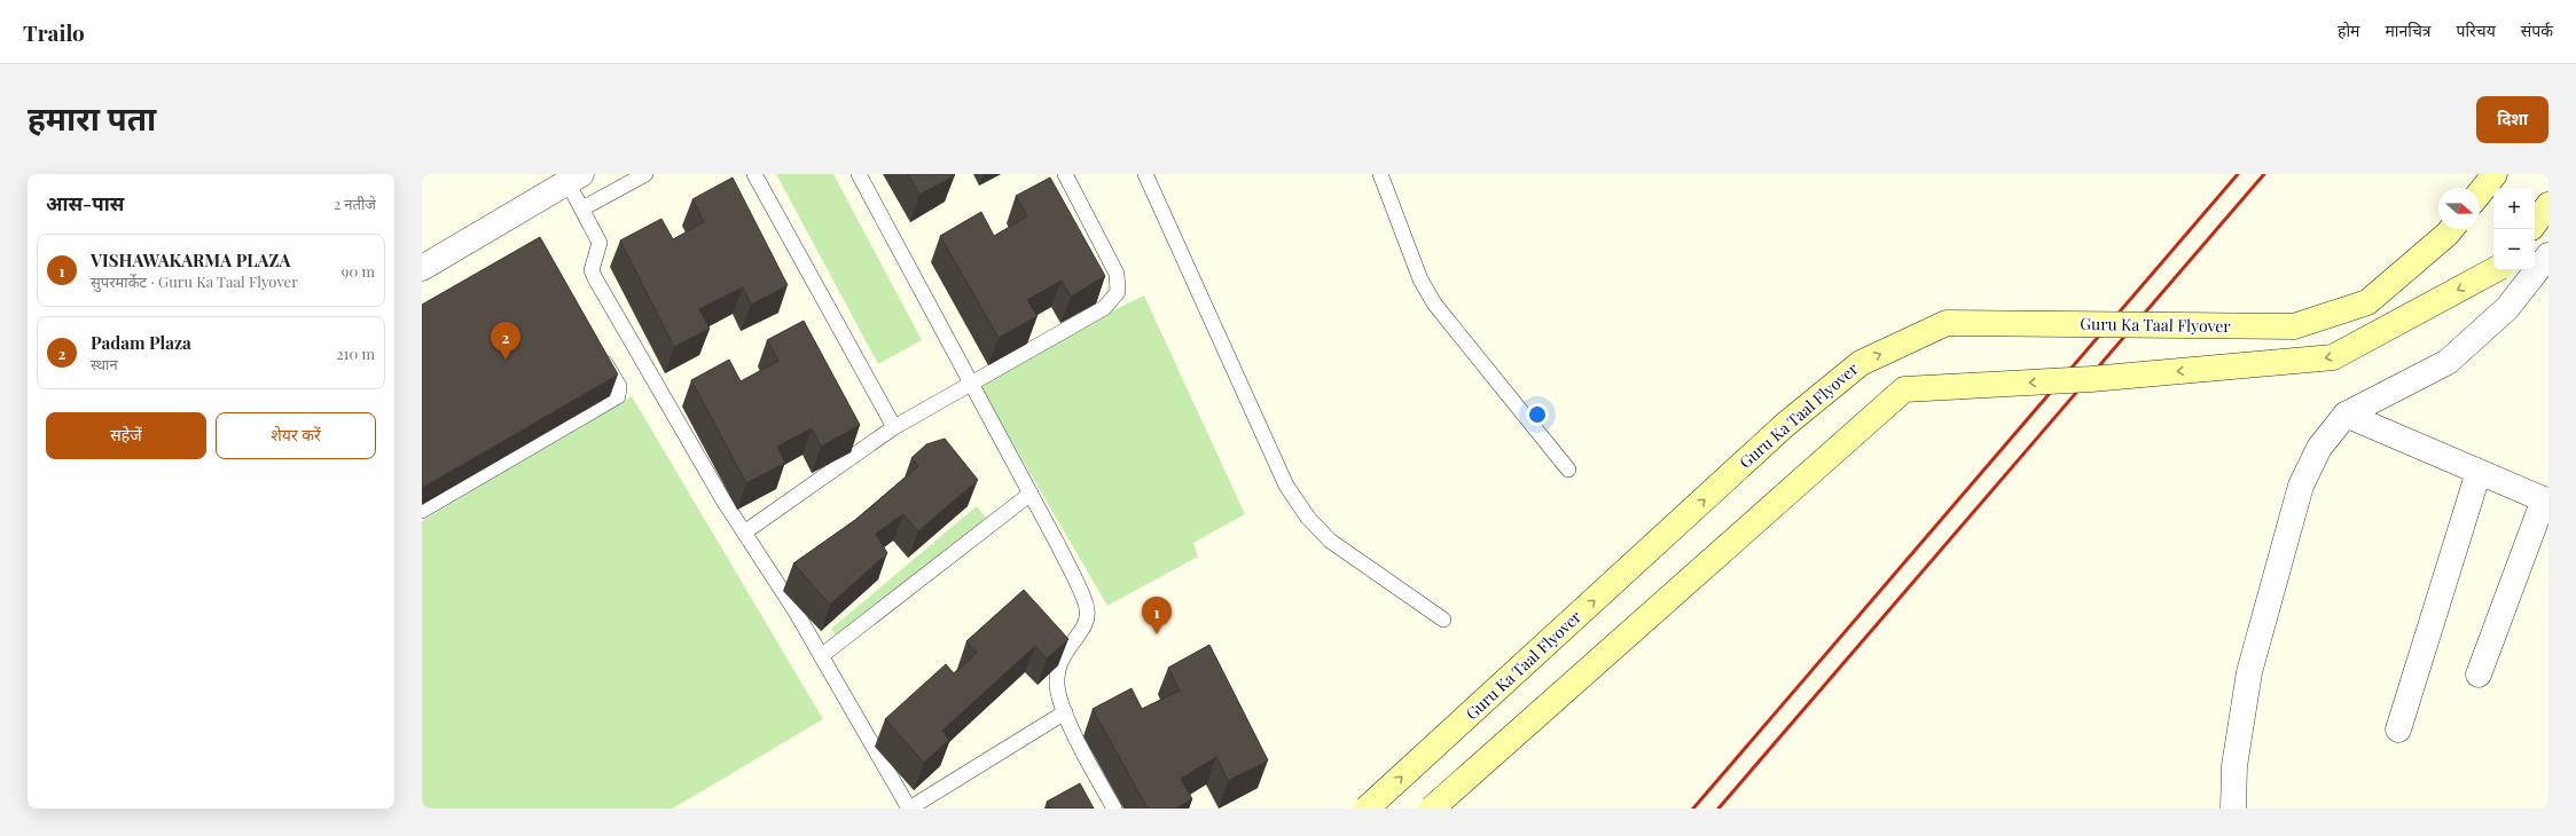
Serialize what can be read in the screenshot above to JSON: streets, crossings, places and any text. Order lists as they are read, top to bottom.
{
  "streets": {
    "main road": ["Guru Ka Taal Flyover"]
  },
  "north": "right",
  "page": {
    "header": "Trailo",
    "nav": [
      "होम",
      "मानचित्र",
      "परिचय",
      "संपर्क"
    ],
    "title": "हमारा पता",
    "buttons": [
      "दिशा",
      ["सहेजें", "शेयर करें"]
    ],
    "heading": ["आस-पास", "2 नतीजे"],
    "map_buttons": ["+", "−"],
    "list": [
      {
        "mark": "1",
        "name": "VISHAWAKARMA PLAZA",
        "note": "सुपरमार्केट · Guru Ka Taal Flyover",
        "value": "90 m"
      },
      {
        "mark": "2",
        "name": "Padam Plaza",
        "note": "स्थान",
        "value": "210 m"
      }
    ],
    "pins": ["2", "1"]
  }
}
